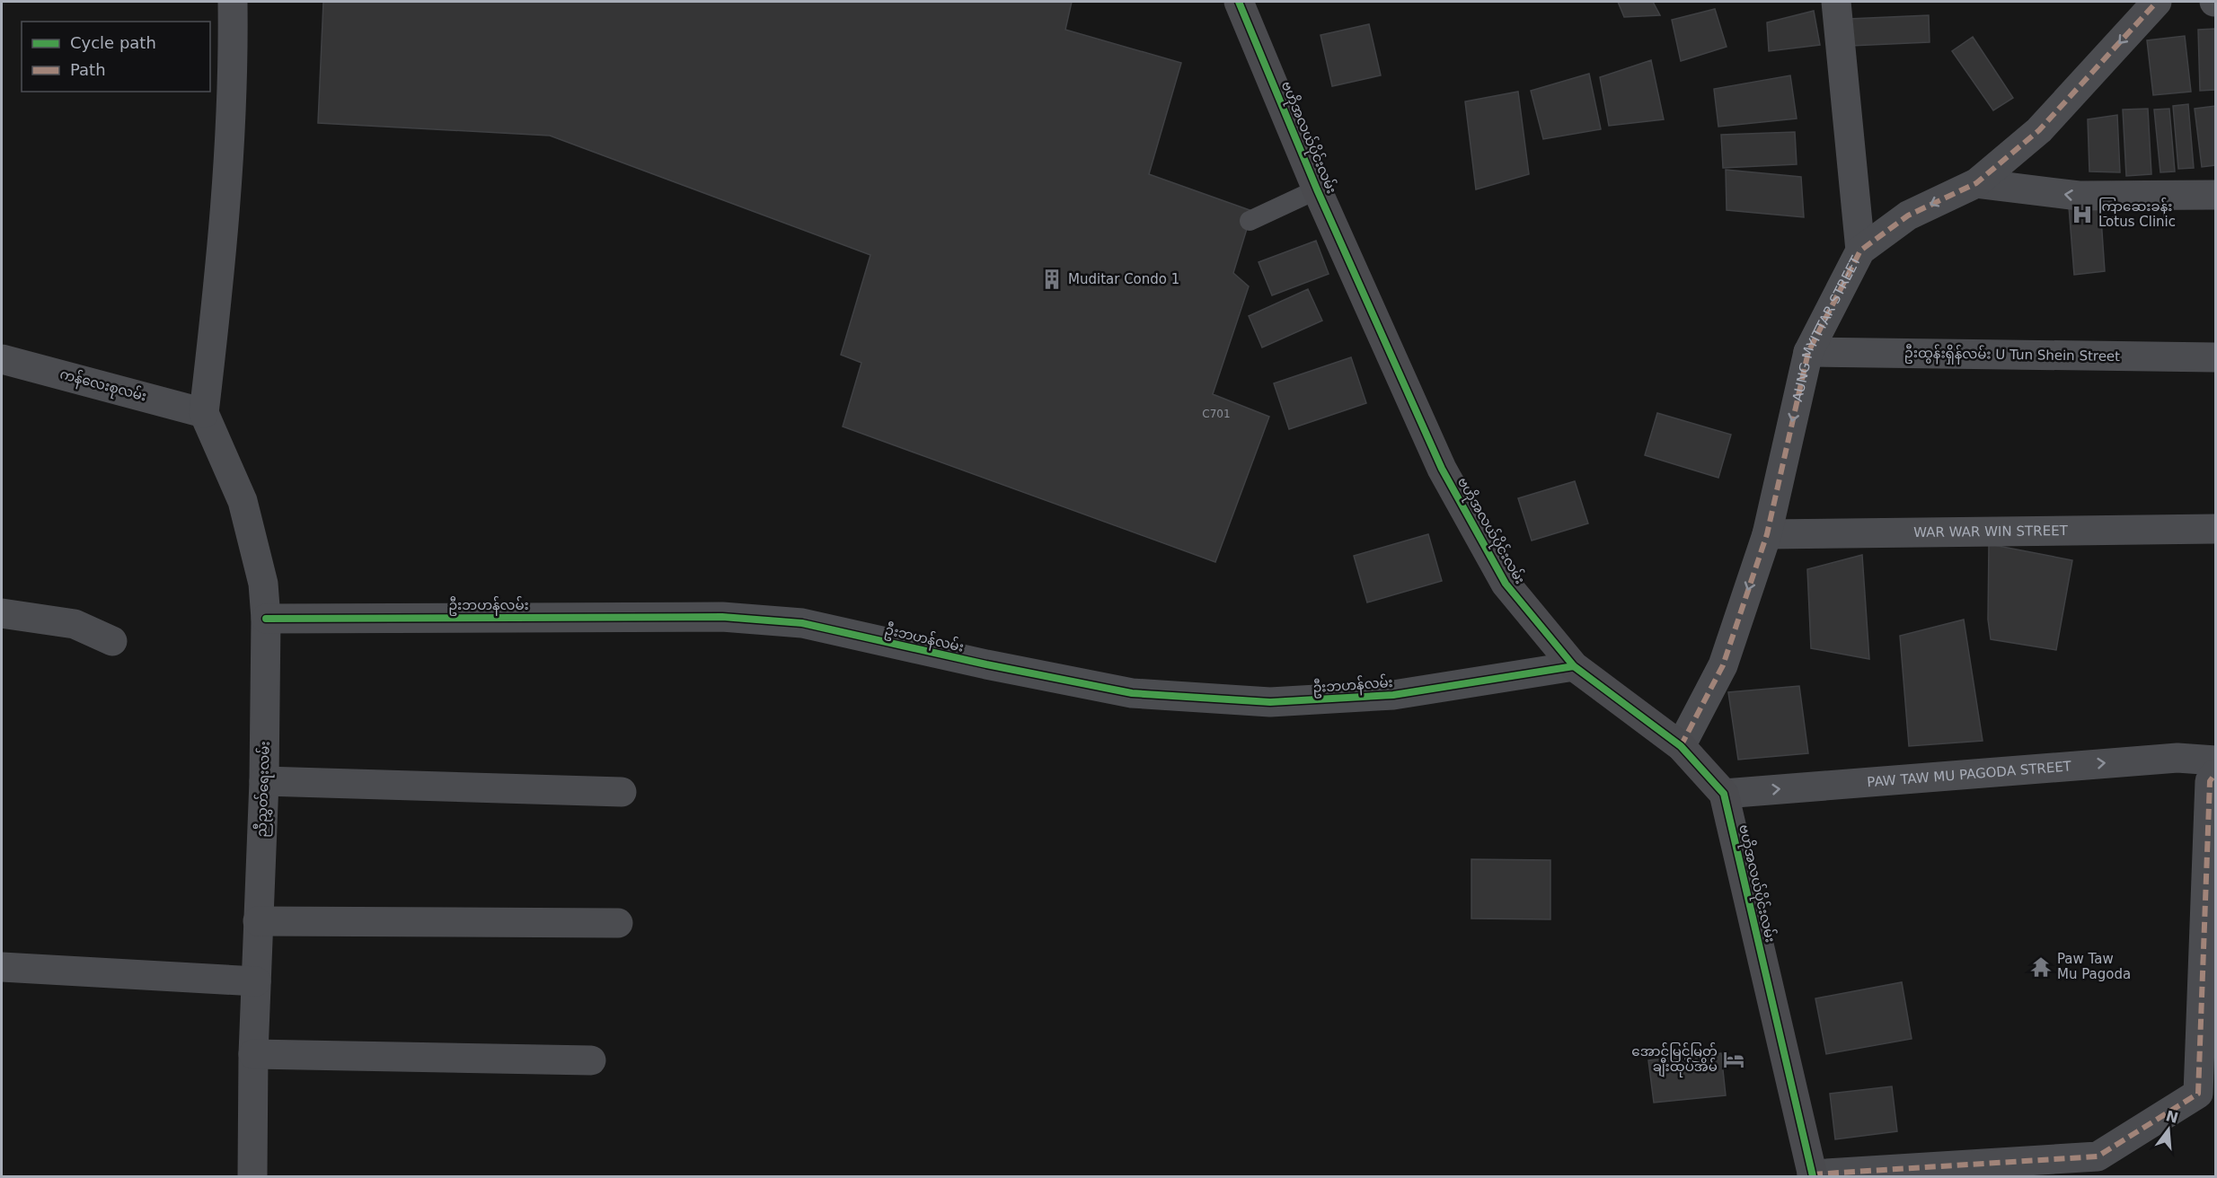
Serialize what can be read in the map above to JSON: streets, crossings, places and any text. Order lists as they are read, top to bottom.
{
  "streets": {
    "street": [
      "ဗဟိုအလယ်ပိုင်းလမ်း",
      "AUNG MYITTAR STREET",
      "ဦးထွန်းရှိန်လမ်း U Tun Shein Street",
      "ကန်လေးစုလမ်း",
      "WAR WAR WIN STREET",
      "ဦးဘဟန်လမ်း",
      "PAW TAW MU PAGODA STREET",
      "ညီညွှတ်ရေးလမ်း"
    ]
  },
  "crossings": [
    ["ဗဟိုအလယ်ပိုင်းလမ်း", "AUNG MYITTAR STREET"],
    ["ဗဟိုအလယ်ပိုင်းလမ်း", "ဦးဘဟန်လမ်း"],
    ["ဗဟိုအလယ်ပိုင်းလမ်း", "PAW TAW MU PAGODA STREET"],
    ["AUNG MYITTAR STREET", "ဦးထွန်းရှိန်လမ်း U Tun Shein Street"],
    ["AUNG MYITTAR STREET", "WAR WAR WIN STREET"],
    ["ကန်လေးစုလမ်း", "ညီညွှတ်ရေးလမ်း"],
    ["ဦးဘဟန်လမ်း", "ညီညွှတ်ရေးလမ်း"]
  ],
  "one_way": ["AUNG MYITTAR STREET", "PAW TAW MU PAGODA STREET"],
  "places": {
    "hospital": ["ကြာဆေးခန်း Lotus Clinic"],
    "building": ["Muditar Condo 1"],
    "temple": ["Paw Taw Mu Pagoda"],
    "hotel": ["အောင်မြင့်မြတ် ချီးထုပ်အိမ်"]
  },
  "house_numbers": ["C701"],
  "legend": ["Cycle path", "Path"],
  "north": "top"
}
